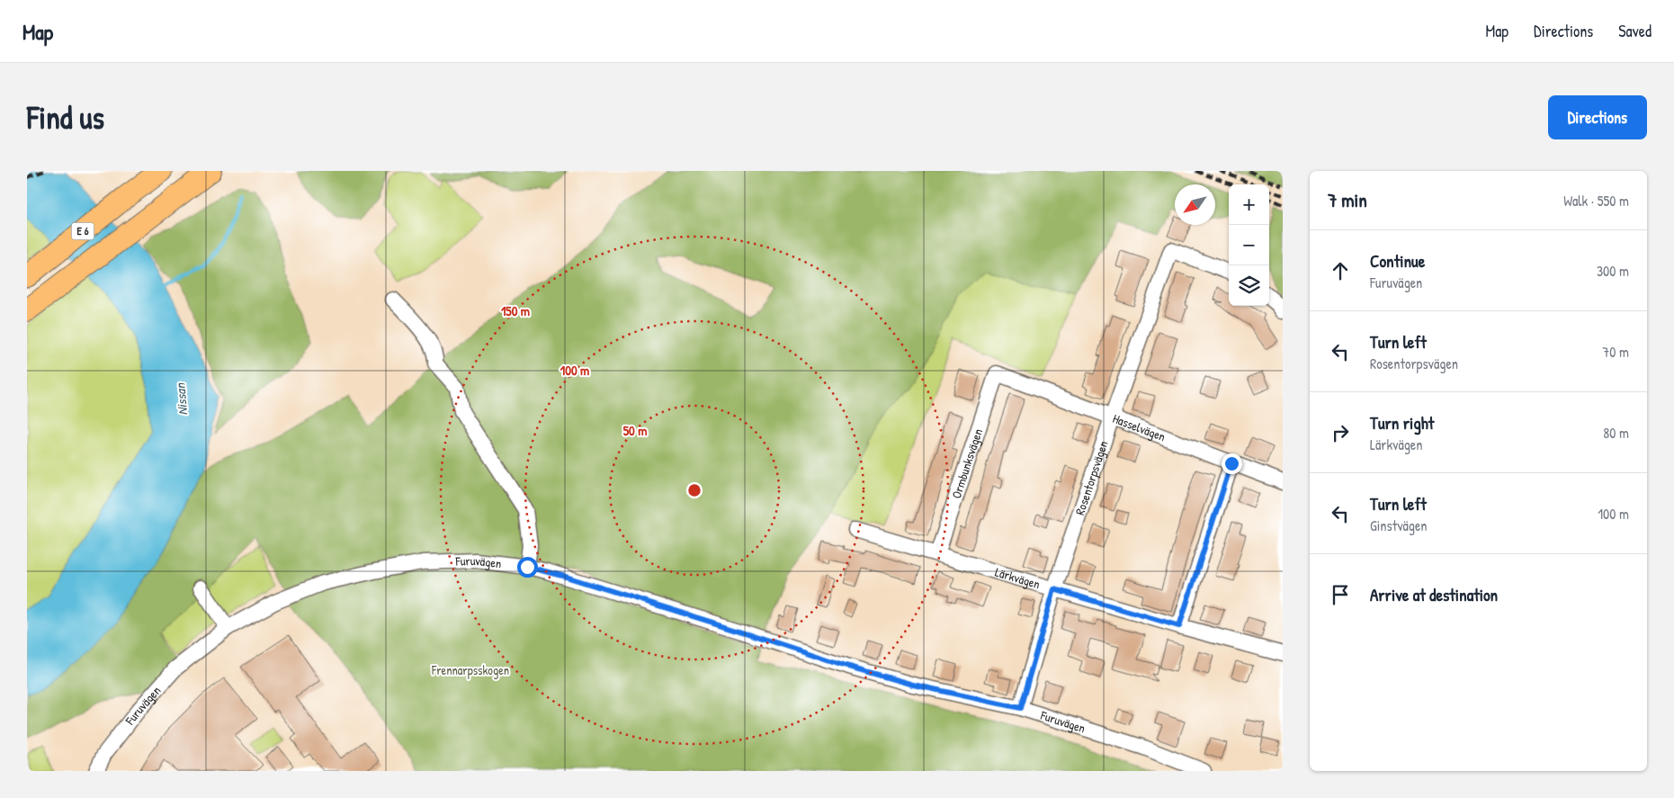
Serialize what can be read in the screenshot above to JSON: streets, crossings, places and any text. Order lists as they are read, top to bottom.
{
  "streets": {
    "highway": ["E 6"],
    "street": [
      "Hasselvägen",
      "Ormbunksvägen",
      "Rosentorpsvägen",
      "Furuvägen",
      "Lärkvägen"
    ]
  },
  "crossings": [
    ["Hasselvägen", "Ormbunksvägen"],
    ["Hasselvägen", "Rosentorpsvägen"],
    ["Ormbunksvägen", "Lärkvägen"],
    ["Rosentorpsvägen", "Furuvägen"],
    ["Rosentorpsvägen", "Lärkvägen"]
  ],
  "water": ["Nissan"],
  "parks": ["Frennarpsskogen"],
  "north": "bottom left",
  "page": {
    "header": "Map",
    "nav": ["Map", "Directions", "Saved"],
    "buttons": "Directions",
    "title": "Find us",
    "heading": ["7 min", "Walk · 550 m"],
    "map_buttons": ["+", "−"],
    "list": [
      ["Continue", "Furuvägen", "300 m"],
      ["Turn left", "Rosentorpsvägen", "70 m"],
      ["Turn right", "Lärkvägen", "80 m"],
      ["Turn left", "Ginstvägen", "100 m"],
      "Arrive at destination"
    ]
  },
  "rings": ["150 m", "100 m", "50 m"]
}
